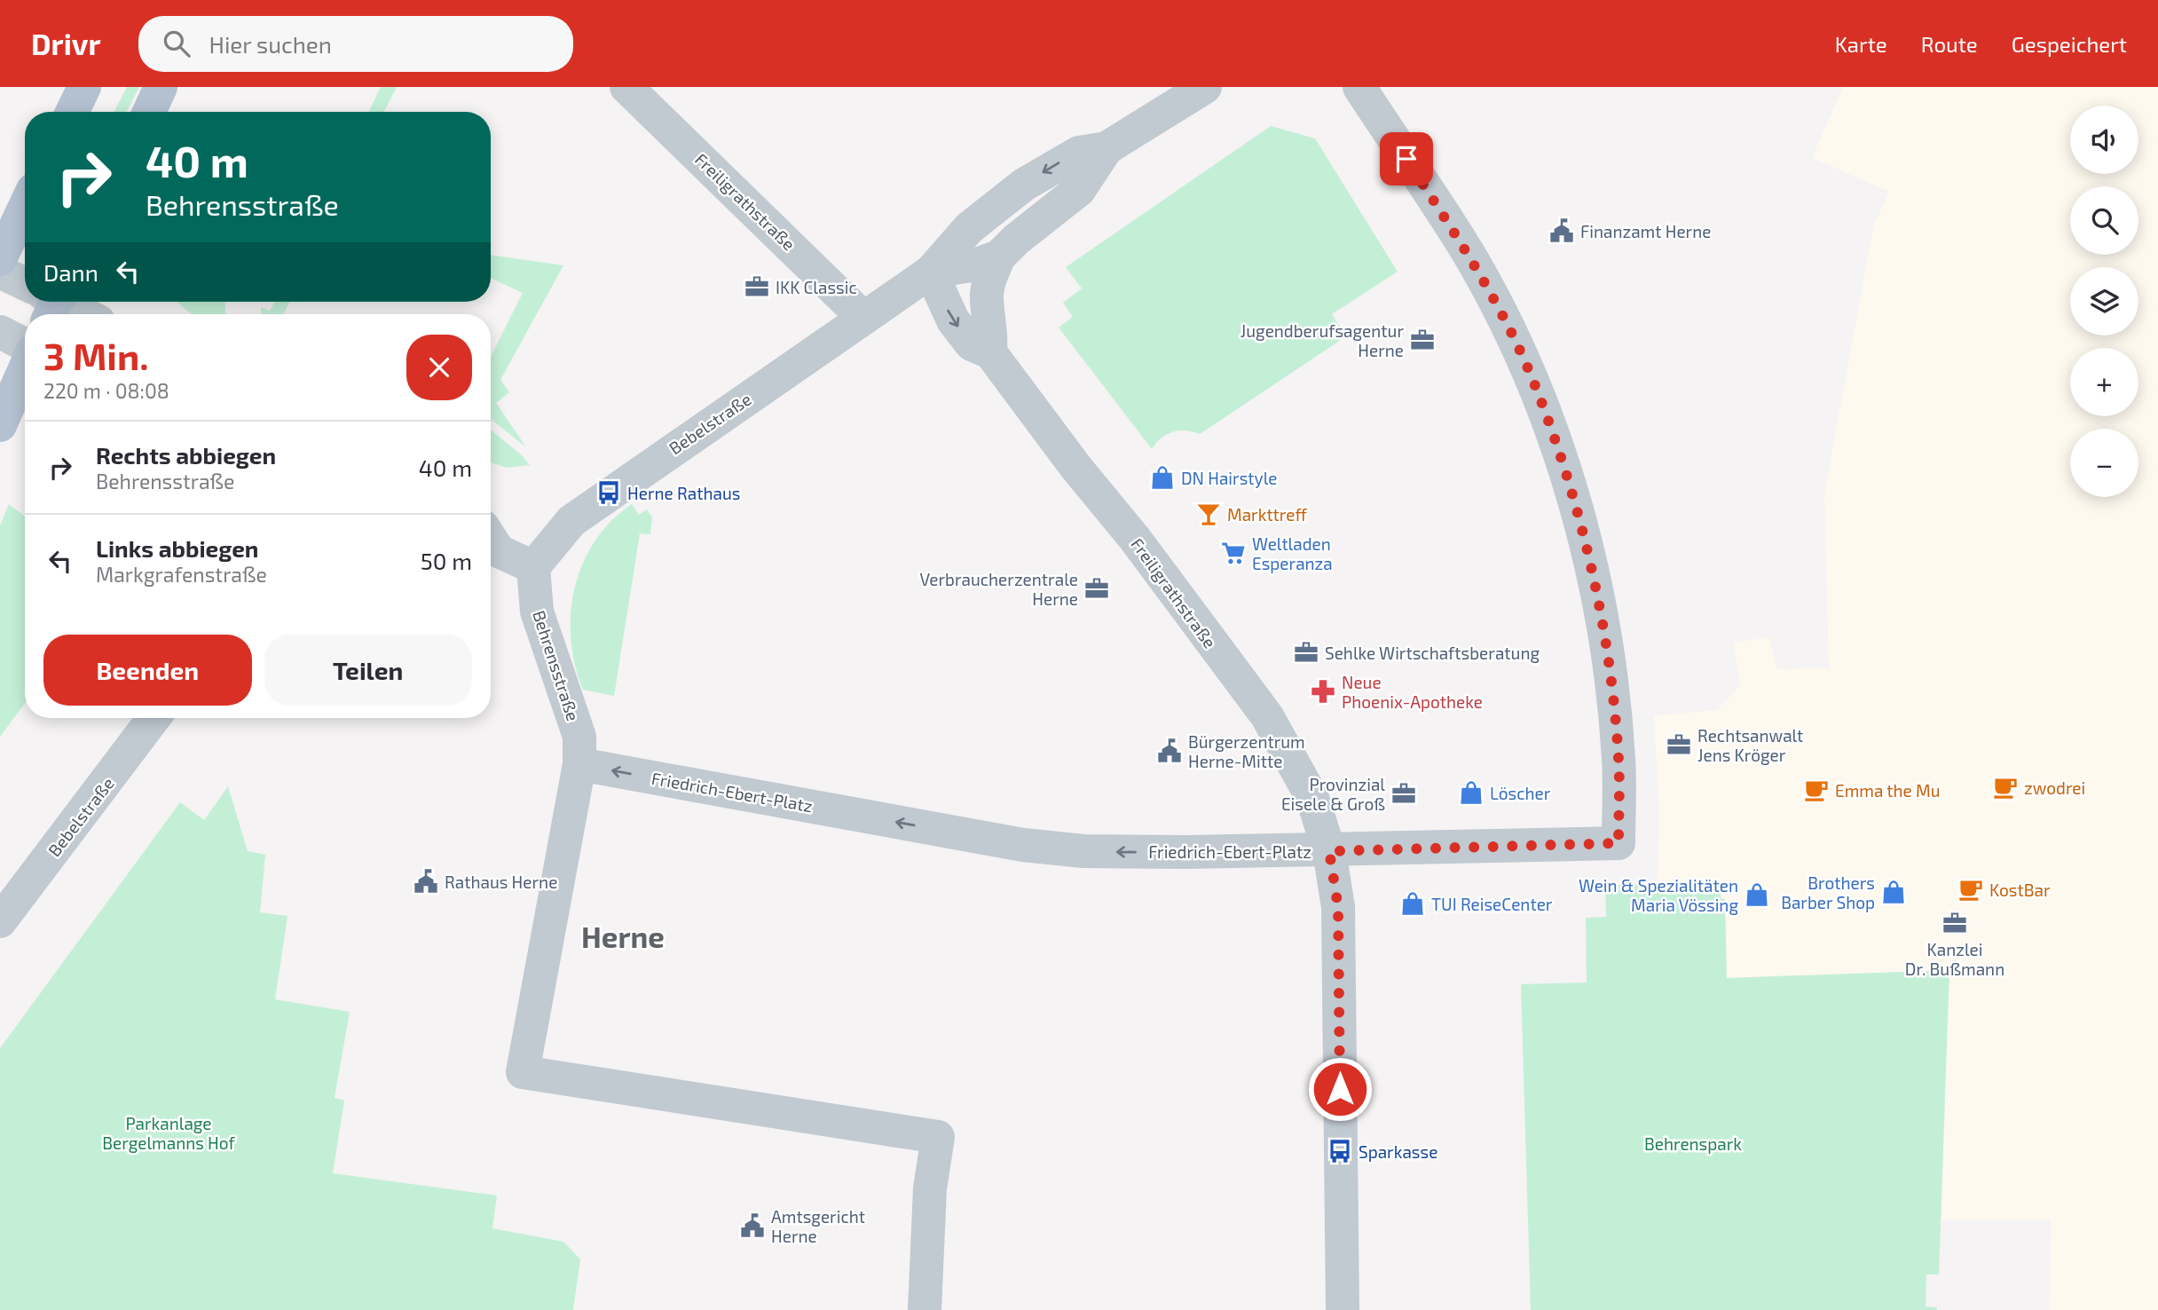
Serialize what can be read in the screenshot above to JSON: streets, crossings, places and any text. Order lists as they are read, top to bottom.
{
  "streets": {
    "street": [
      "Freiligrathstraße",
      "Bebelstraße",
      "Behrensstraße",
      "Friedrich-Ebert-Platz"
    ]
  },
  "crossings": [
    ["Freiligrathstraße", "Bebelstraße"],
    ["Freiligrathstraße", "Friedrich-Ebert-Platz"],
    ["Bebelstraße", "Behrensstraße"],
    ["Behrensstraße", "Friedrich-Ebert-Platz"]
  ],
  "one_way": ["Friedrich-Ebert-Platz"],
  "districts": ["Herne"],
  "parks": ["Parkanlage Bergelmanns Hof", "Behrenspark"],
  "places": {
    "public building": [
      "Finanzamt Herne",
      "Bürgerzentrum Herne-Mitte",
      "Rathaus Herne",
      "Amtsgericht Herne"
    ],
    "office": [
      "IKK Classic",
      "Jugendberufsagentur Herne",
      "Verbraucherzentrale Herne",
      "Sehlke Wirtschaftsberatung",
      "Rechtsanwalt Jens Kröger",
      "Provinzial Eisele & Groß",
      "Kanzlei Dr. Bußmann"
    ],
    "shop": [
      "DN Hairstyle",
      "Löscher",
      "Brothers Barber Shop",
      "Wein & Spezialitäten Maria Vössing",
      "TUI ReiseCenter"
    ],
    "bus stop": ["Herne Rathaus", "Sparkasse"],
    "bar": ["Markttreff"],
    "supermarket": ["Weltladen Esperanza"],
    "pharmacy": ["Neue Phoenix-Apotheke"],
    "cafe": ["zwodrei", "Emma the Mu", "KostBar"]
  },
  "page": {
    "header": "Drivr",
    "search": "Hier suchen",
    "nav": ["Karte", "Route", "Gespeichert"],
    "map_buttons": ["+", "−"],
    "turn": ["40 m", "Behrensstraße"],
    "then": "Dann",
    "heading": ["3 Min.", "220 m · 08:08"],
    "list": [
      {
        "name": "Rechts abbiegen",
        "note": "Behrensstraße",
        "value": "40 m"
      },
      {
        "name": "Links abbiegen",
        "note": "Markgrafenstraße",
        "value": "50 m"
      }
    ],
    "buttons": ["Beenden", "Teilen"]
  }
}
